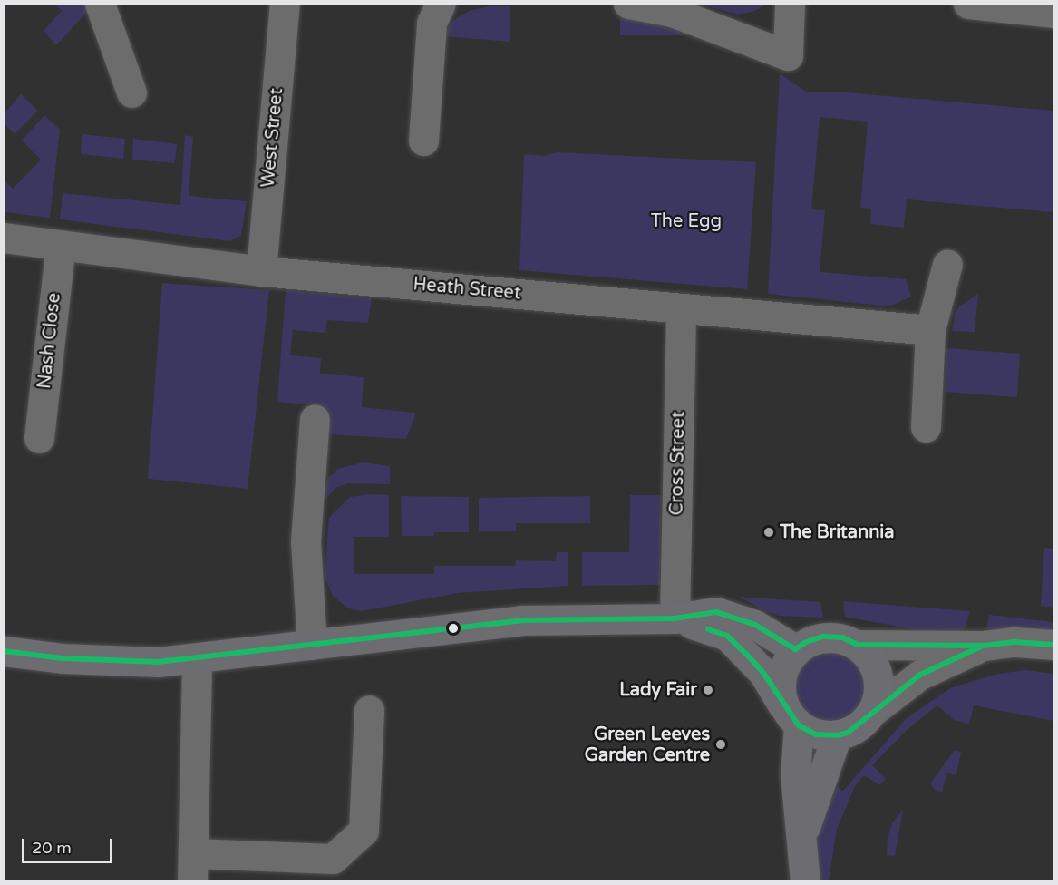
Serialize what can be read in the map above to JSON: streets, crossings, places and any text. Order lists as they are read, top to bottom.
{
  "streets": {
    "street": [
      "West Street",
      "Heath Street",
      "Nash Close",
      "Cross Street"
    ]
  },
  "crossings": [
    ["West Street", "Heath Street"],
    ["Heath Street", "Nash Close"],
    ["Heath Street", "Cross Street"]
  ],
  "parks": ["The Egg"],
  "places": ["The Britannia", "Lady Fair", "Green Leeves Garden Centre"],
  "scale_bar": "20 m"
}
